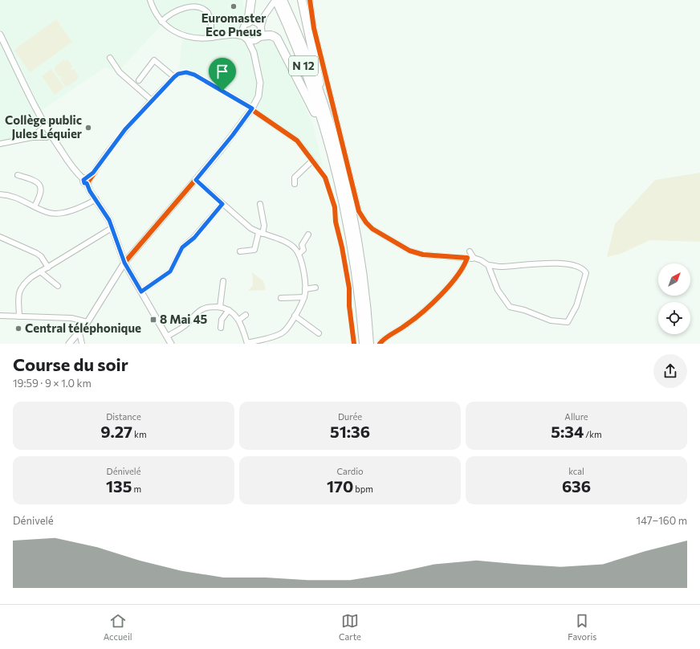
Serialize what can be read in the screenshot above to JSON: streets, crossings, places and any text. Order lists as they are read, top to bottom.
{
  "streets": {
    "highway": ["N 12"]
  },
  "places": {
    "other": ["Euromaster Eco Pneus", "Collège public Jules Léquier", "Central téléphonique"],
    "transit": ["8 Mai 45"]
  },
  "north": "top right",
  "page": {
    "heading": ["Course du soir", "19:59 · 9 × 1.0 km"],
    "stats": [
      ["Distance", "9.27 km"],
      ["Durée", "51:36"],
      ["Allure", "5:34 /km"],
      ["Dénivelé", "135 m"],
      ["Cardio", "170 bpm"],
      ["kcal", "636"]
    ],
    "chart": ["Dénivelé", "147–160 m"],
    "tabs": ["Accueil", "Carte", "Favoris"]
  }
}
